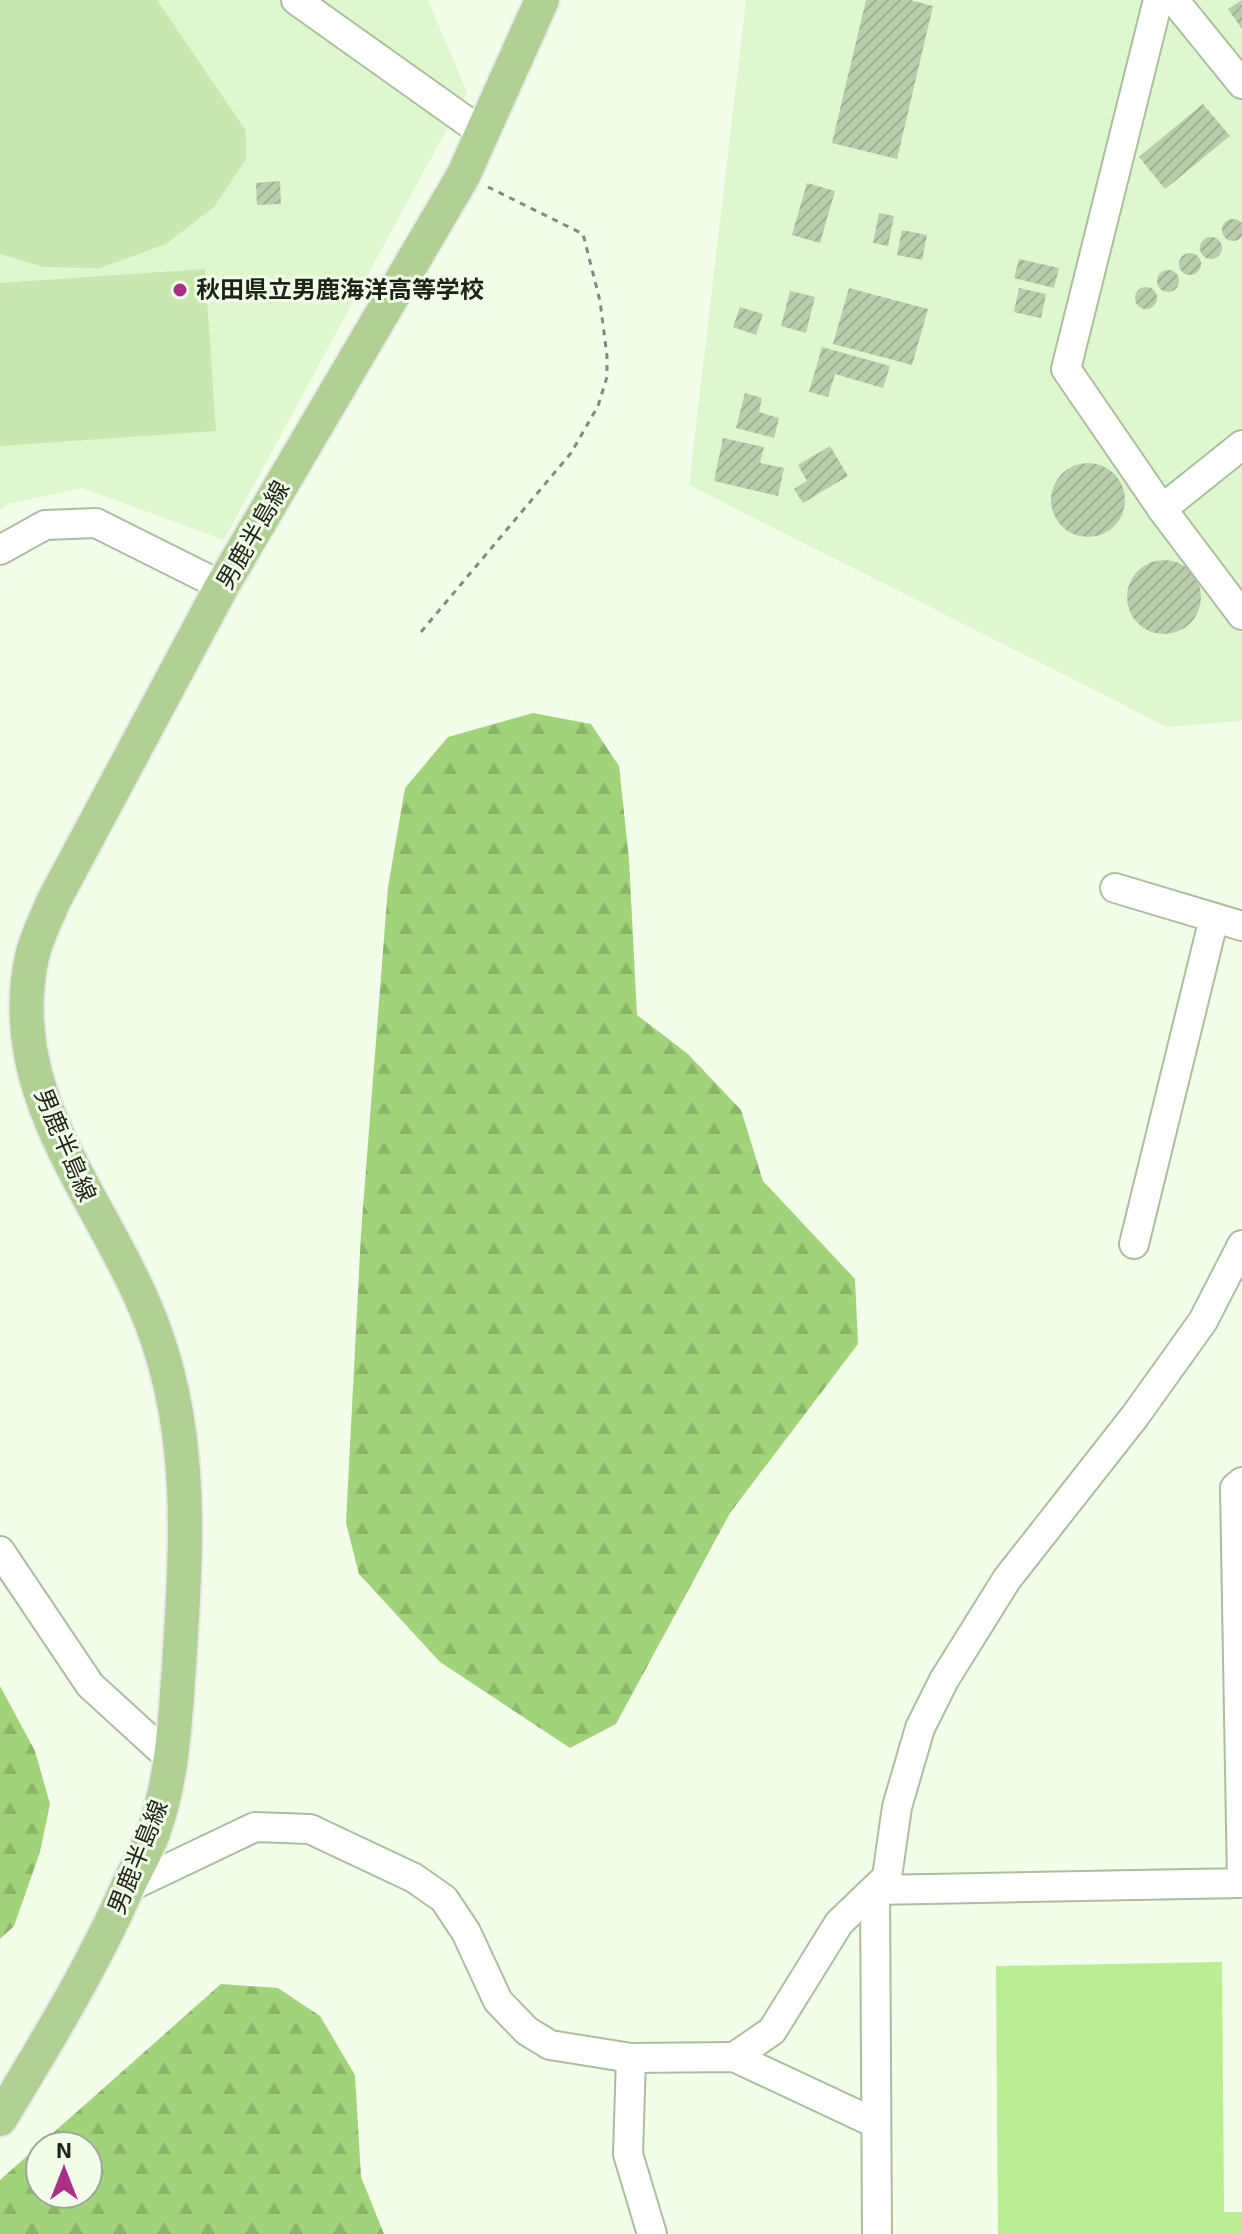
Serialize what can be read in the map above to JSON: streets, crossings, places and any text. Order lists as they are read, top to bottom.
{
  "streets": {
    "main road": ["男鹿半島線"]
  },
  "places": ["秋田県立男鹿海洋高等学校"],
  "north": "top"
}
